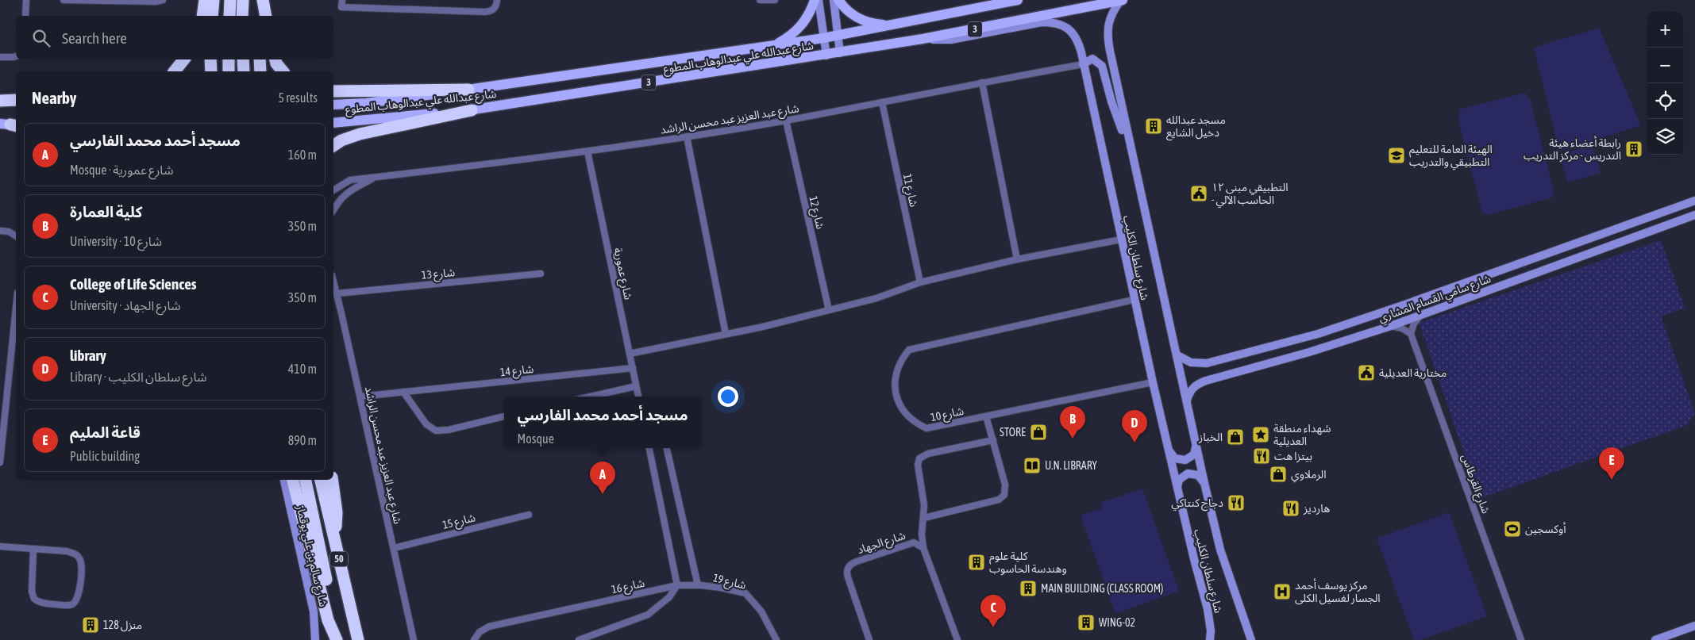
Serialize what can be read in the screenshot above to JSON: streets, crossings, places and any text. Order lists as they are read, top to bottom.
{
  "streets": {
    "highway": ["50"],
    "main road": ["3", "شارع عبدالله علي عبدالوهاب المطوع"],
    "street": [
      "شارع عبد العزيز عبد محسن الراشد",
      "شارع 11",
      "شارع 12",
      "شارع سلطان الكليب",
      "شارع 13",
      "شارع عمورية",
      "شارع سامي القسام المشاري",
      "شارع 14",
      "شارع 10",
      "شارع القرطاس",
      "شارع 15",
      "شارع الجهاد",
      "شارع سالم بن علي بوقماز",
      "شارع 19",
      "شارع 16"
    ]
  },
  "crossings": [
    ["شارع عبدالله علي عبدالوهاب المطوع", "شارع سلطان الكليب"],
    ["شارع عبد العزيز عبد محسن الراشد", "شارع 11"],
    ["شارع عبد العزيز عبد محسن الراشد", "شارع 12"],
    ["شارع عبد العزيز عبد محسن الراشد", "شارع سلطان الكليب"],
    ["شارع عبد العزيز عبد محسن الراشد", "شارع 13"],
    ["شارع عبد العزيز عبد محسن الراشد", "شارع عمورية"],
    ["شارع عبد العزيز عبد محسن الراشد", "شارع 14"],
    ["شارع عبد العزيز عبد محسن الراشد", "شارع 15"],
    ["شارع سلطان الكليب", "شارع سامي القسام المشاري"],
    ["شارع سلطان الكليب", "شارع 10"],
    ["شارع عمورية", "شارع 14"],
    ["شارع 19", "شارع 16"]
  ],
  "places": {
    "building": [
      "مسجد عبدالله دخيل الشايع",
      "رابطة أعضاء هيئة التدريس - مركز التدريب",
      "كلية علوم وهندسة الحاسوب",
      "MAIN BUILDING (CLASS ROOM)",
      "WING-02",
      "منزل 128"
    ],
    "school or university": ["الهيئة العامة للتعليم التطبيقي والتدريب"],
    "public building": ["التطبيقي مبنى ١٢ - الحاسب الآلي", "مختارية العديلية"],
    "shop": ["STORE", "الخباز", "الرملاوي"],
    "place": ["شهداء منطقة العديلية"],
    "restaurant": ["بيتزا هت", "دجاج كنتاكي", "هارديز"],
    "library": ["U.N. LIBRARY"],
    "sports": ["أوكسجين"],
    "hospital": ["مركز يوسف أحمد الجسار لغسيل الكلى"]
  },
  "page": {
    "map_buttons": ["+", "−"],
    "search": "Search here",
    "heading": ["Nearby", "5 results"],
    "list": [
      {
        "mark": "A",
        "name": "مسجد أحمد محمد الفارسي",
        "note": "Mosque · شارع عمورية",
        "value": "160 m"
      },
      {
        "mark": "B",
        "name": "كلية العمارة",
        "note": "University · شارع 10",
        "value": "350 m"
      },
      {
        "mark": "C",
        "name": "College of Life Sciences",
        "note": "University · شارع الجهاد",
        "value": "350 m"
      },
      {
        "mark": "D",
        "name": "library",
        "note": "Library · شارع سلطان الكليب",
        "value": "410 m"
      },
      {
        "mark": "E",
        "name": "قاعة المليم",
        "note": "Public building",
        "value": "890 m"
      }
    ],
    "popup": ["مسجد أحمد محمد الفارسي", "Mosque"],
    "pins": [
      "B",
      "D",
      "E",
      "A",
      "C"
    ]
  }
}
